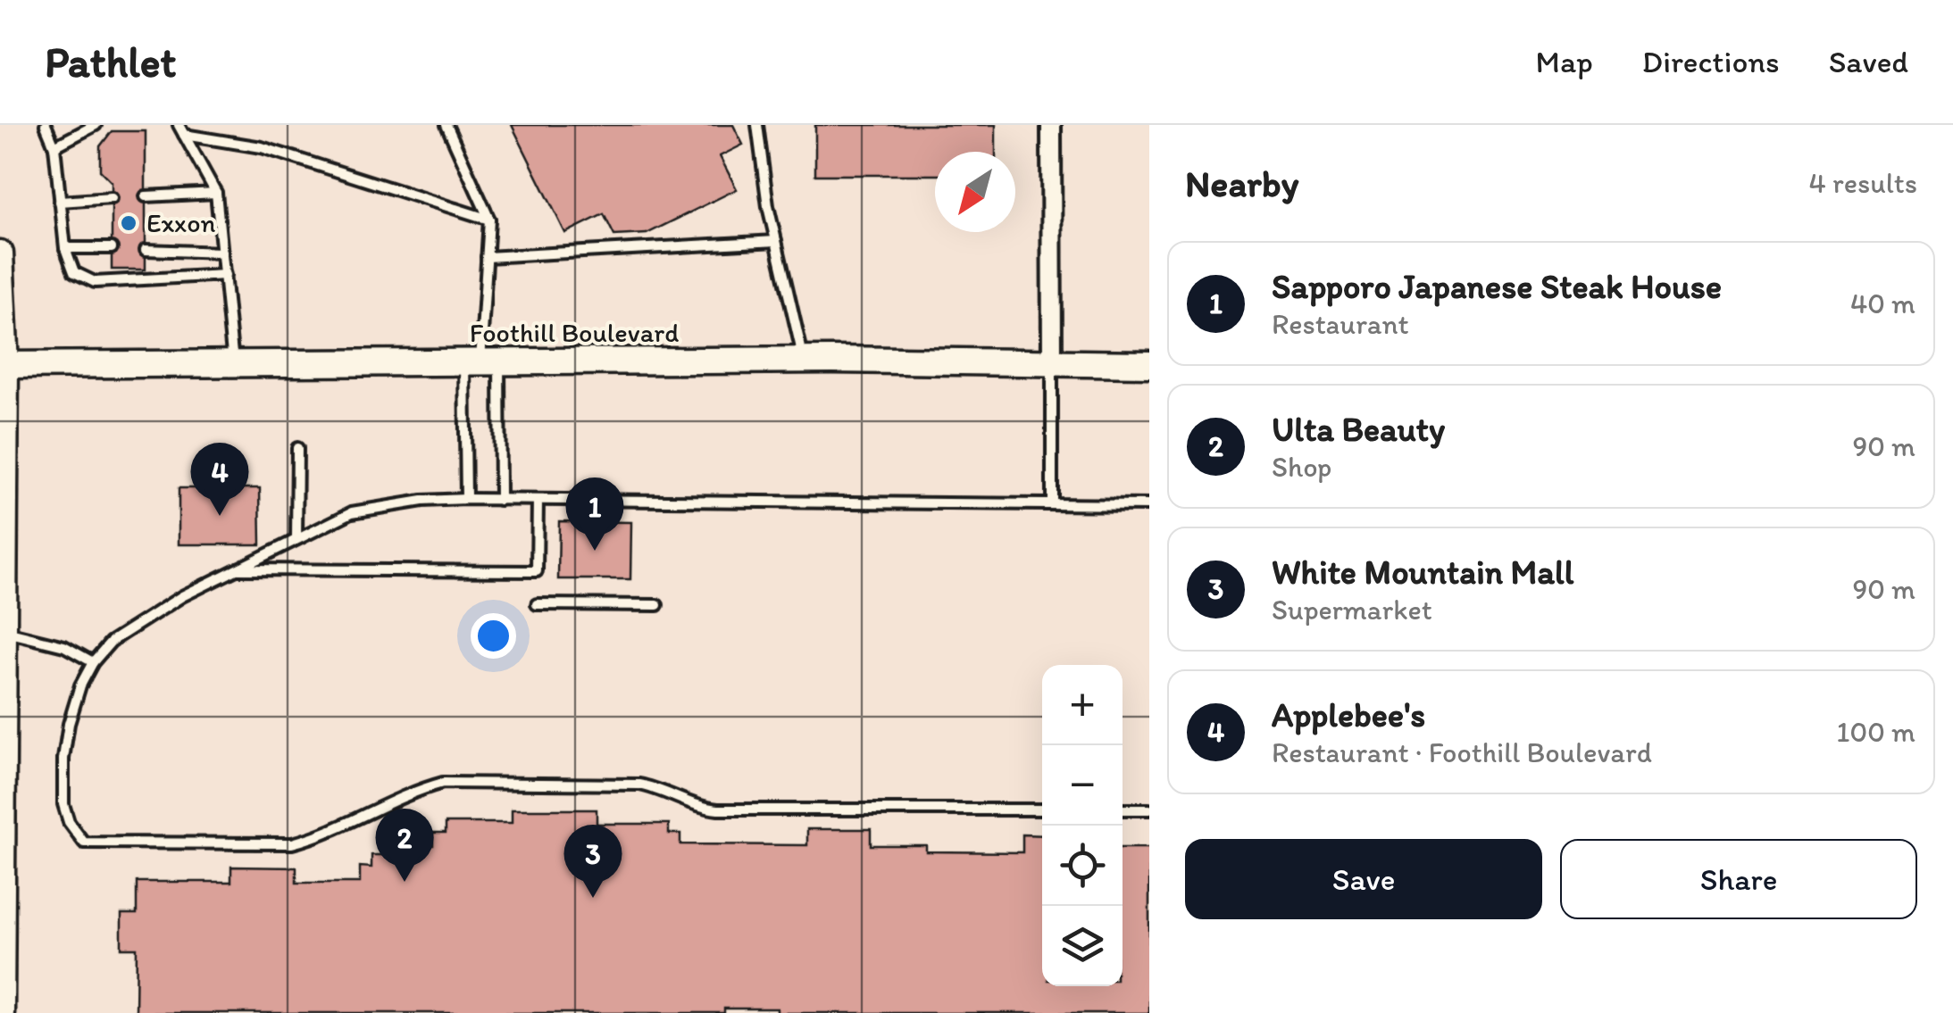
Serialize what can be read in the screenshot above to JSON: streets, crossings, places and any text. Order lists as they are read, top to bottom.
{
  "streets": {
    "street": ["Foothill Boulevard"]
  },
  "places": ["Exxon"],
  "north": "bottom left",
  "page": {
    "header": "Pathlet",
    "nav": ["Map", "Directions", "Saved"],
    "heading": ["Nearby", "4 results"],
    "list": [
      {
        "mark": "1",
        "name": "Sapporo Japanese Steak House",
        "note": "Restaurant",
        "value": "40 m"
      },
      {
        "mark": "2",
        "name": "Ulta Beauty",
        "note": "Shop",
        "value": "90 m"
      },
      {
        "mark": "3",
        "name": "White Mountain Mall",
        "note": "Supermarket",
        "value": "90 m"
      },
      {
        "mark": "4",
        "name": "Applebee's",
        "note": "Restaurant · Foothill Boulevard",
        "value": "100 m"
      }
    ],
    "pins": [
      "4",
      "1",
      "2",
      "3"
    ],
    "map_buttons": ["+", "−"],
    "buttons": ["Save", "Share"]
  }
}
